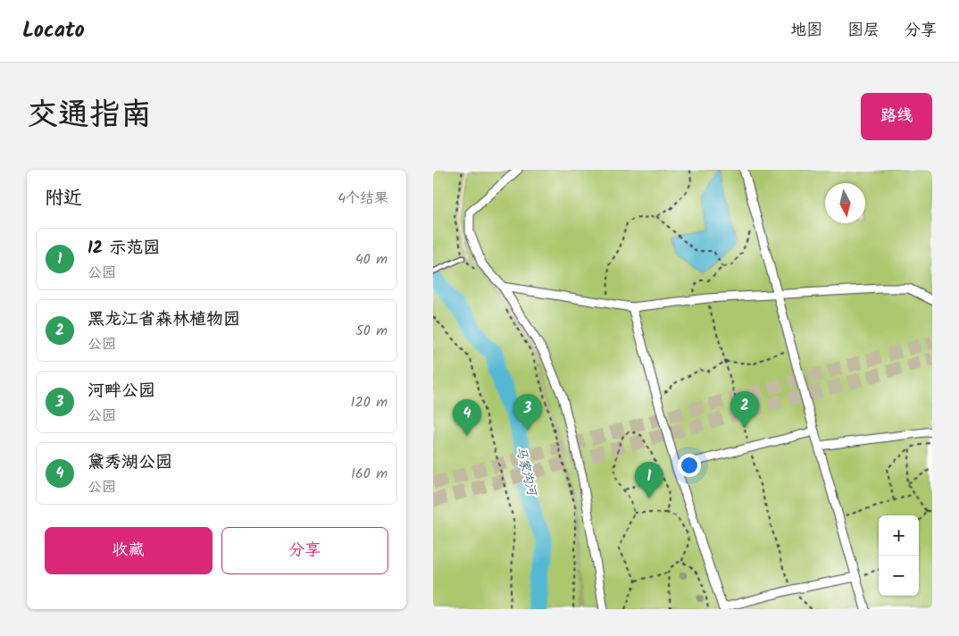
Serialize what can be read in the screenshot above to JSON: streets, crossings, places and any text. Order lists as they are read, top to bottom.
{
  "water": ["马家沟河"],
  "north": "bottom",
  "page": {
    "header": "Locato",
    "nav": ["地图", "图层", "分享"],
    "title": "交通指南",
    "buttons": [
      "路线",
      ["收藏", "分享"]
    ],
    "heading": ["附近", "4个结果"],
    "list": [
      {
        "mark": "1",
        "name": "12 示范园",
        "note": "公园",
        "value": "40 m"
      },
      {
        "mark": "2",
        "name": "黑龙江省森林植物园",
        "note": "公园",
        "value": "50 m"
      },
      {
        "mark": "3",
        "name": "河畔公园",
        "note": "公园",
        "value": "120 m"
      },
      {
        "mark": "4",
        "name": "黛秀湖公园",
        "note": "公园",
        "value": "160 m"
      }
    ],
    "pins": [
      "2",
      "3",
      "4",
      "1"
    ],
    "map_buttons": ["+", "−"]
  }
}
